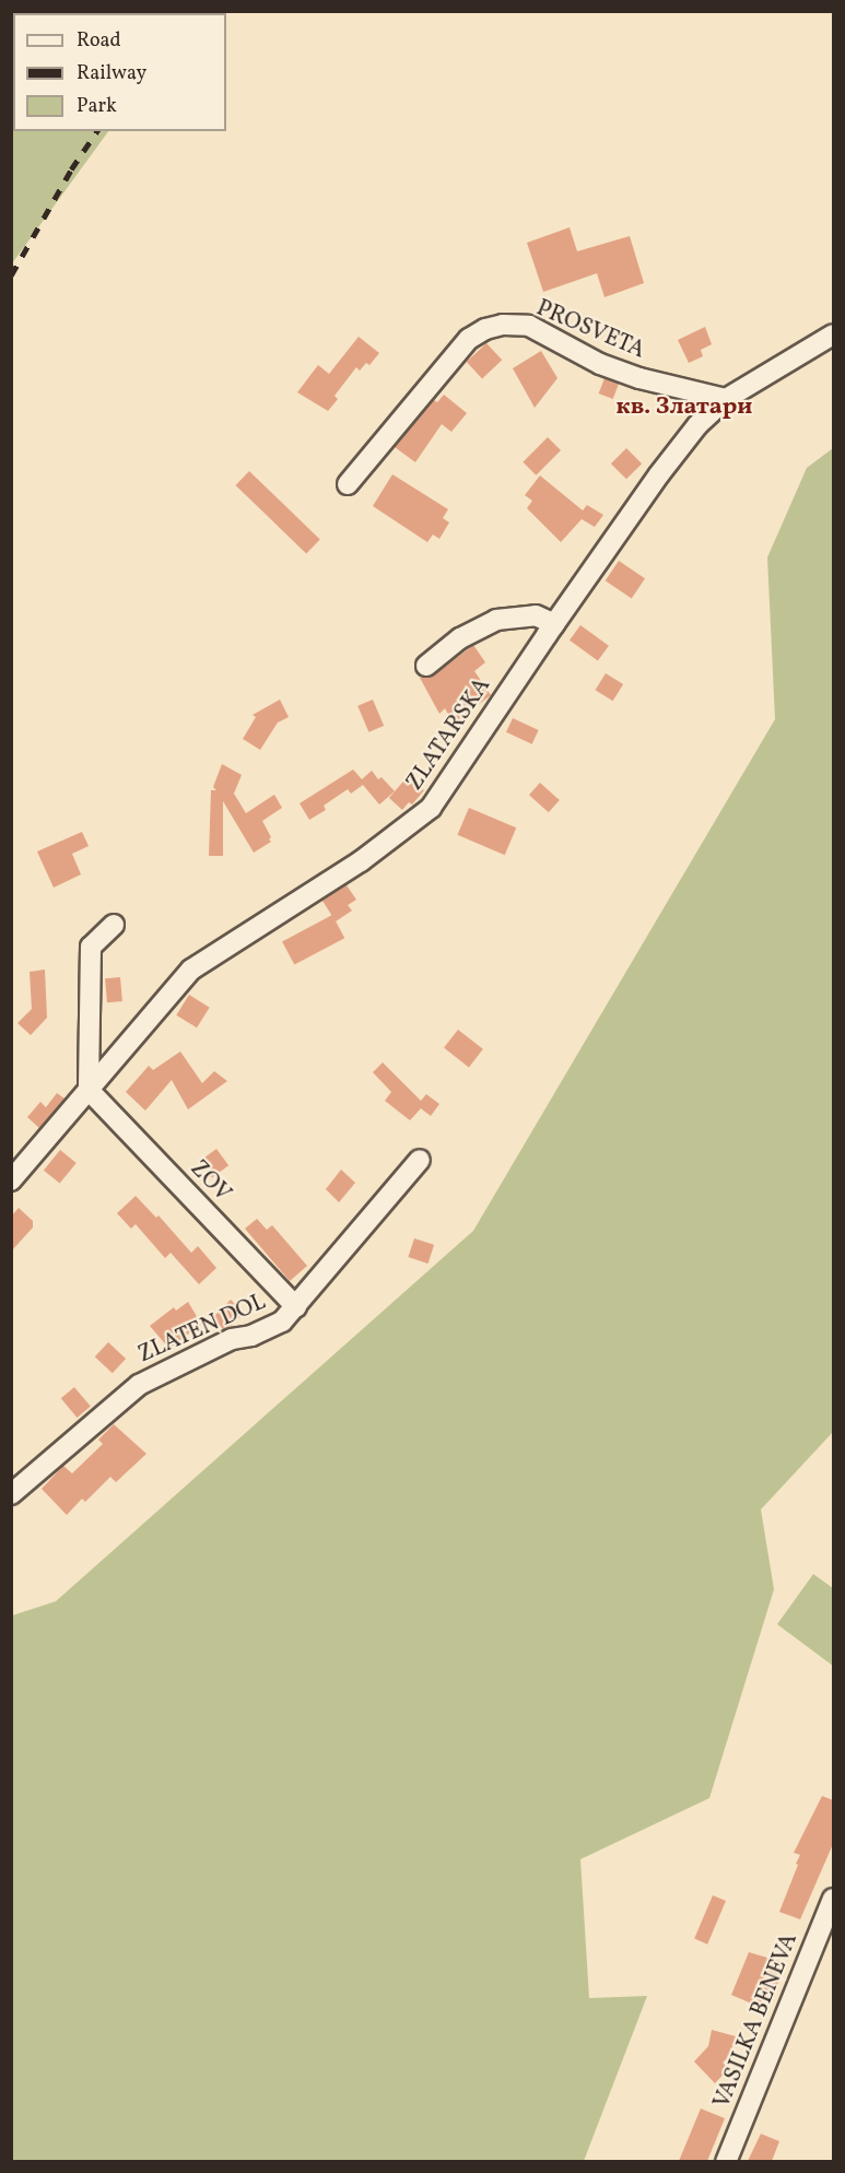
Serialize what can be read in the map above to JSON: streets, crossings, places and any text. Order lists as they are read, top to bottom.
{
  "streets": {
    "street": [
      "PROSVETA",
      "ZLATARSKA",
      "ZOV",
      "ZLATEN DOL",
      "VASILKA BENEVA"
    ]
  },
  "crossings": [
    ["PROSVETA", "ZLATARSKA"],
    ["ZLATARSKA", "ZOV"],
    ["ZOV", "ZLATEN DOL"]
  ],
  "districts": ["кв. Златари"],
  "legend": ["Road", "Railway", "Park"]
}
